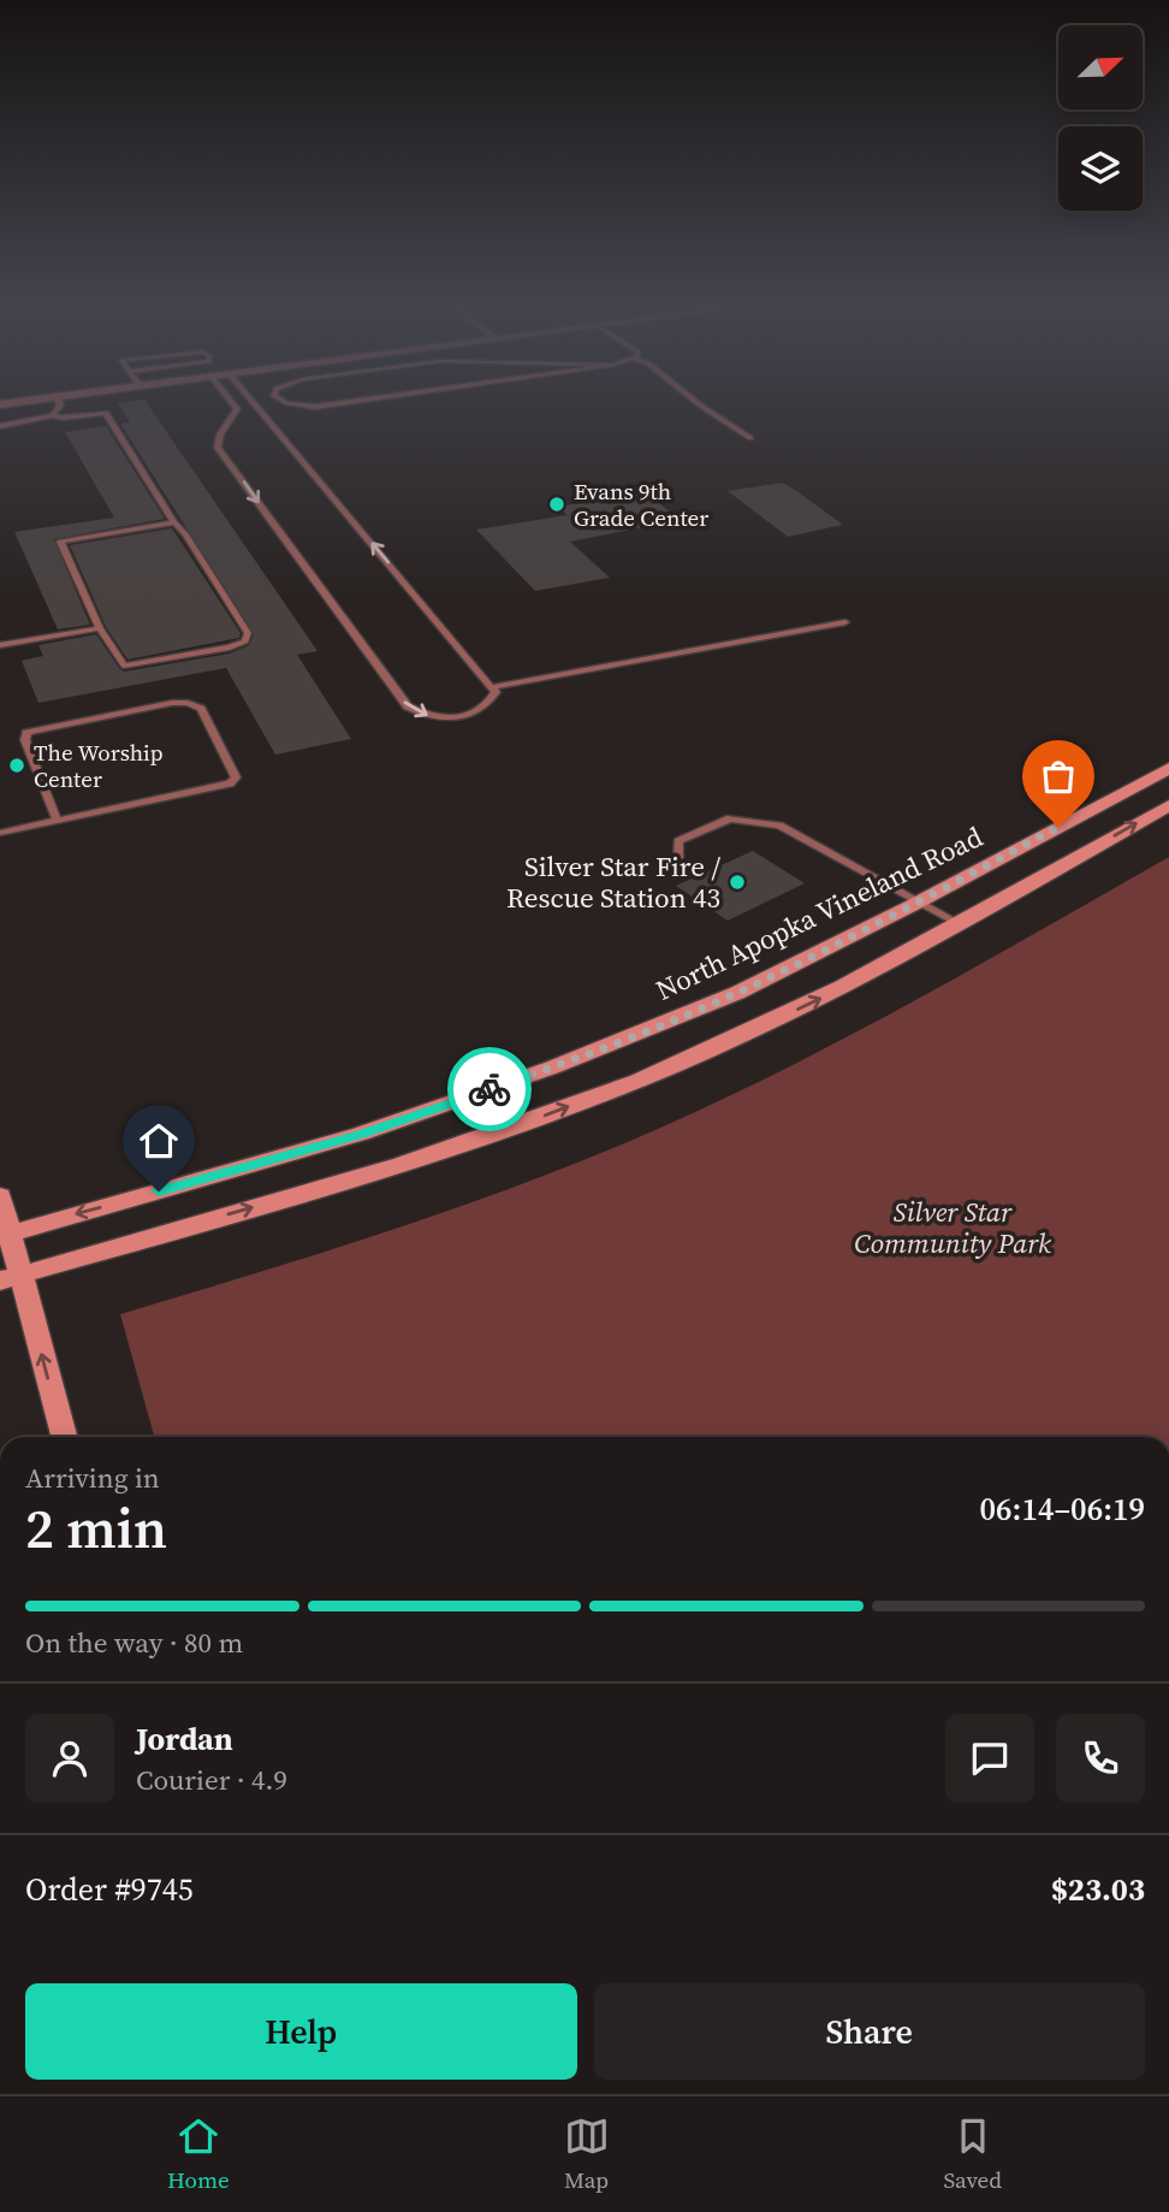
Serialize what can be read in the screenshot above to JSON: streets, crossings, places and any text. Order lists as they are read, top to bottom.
{
  "streets": {
    "main road": ["North Apopka Vineland Road"]
  },
  "parks": ["Silver Star Community Park"],
  "places": ["Evans 9th Grade Center", "The Worship Center", "Silver Star Fire / Rescue Station 43"],
  "north": "top right",
  "page": {
    "heading": ["2 min", "Arriving in", "06:14–06:19"],
    "panel": [
      "Jordan",
      "Courier · 4.9",
      "Order #9745",
      "$23.03"
    ],
    "bar": "On the way · 80 m",
    "buttons": ["Help", "Share"],
    "tabs": ["Home", "Map", "Saved"]
  }
}
